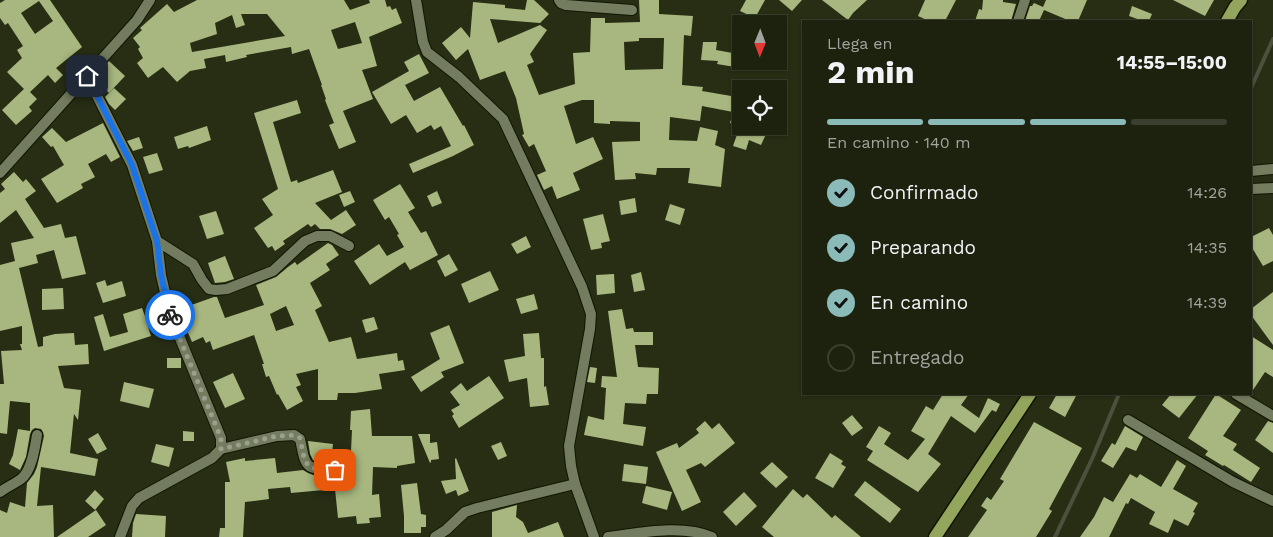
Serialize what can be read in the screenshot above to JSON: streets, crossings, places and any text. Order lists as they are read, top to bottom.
{
  "north": "bottom",
  "page": {
    "heading": ["2 min", "Llega en", "14:55–15:00"],
    "bar": "En camino · 140 m",
    "list": [
      ["Confirmado", "14:26"],
      ["Preparando", "14:35"],
      ["En camino", "14:39"],
      "Entregado"
    ]
  }
}
